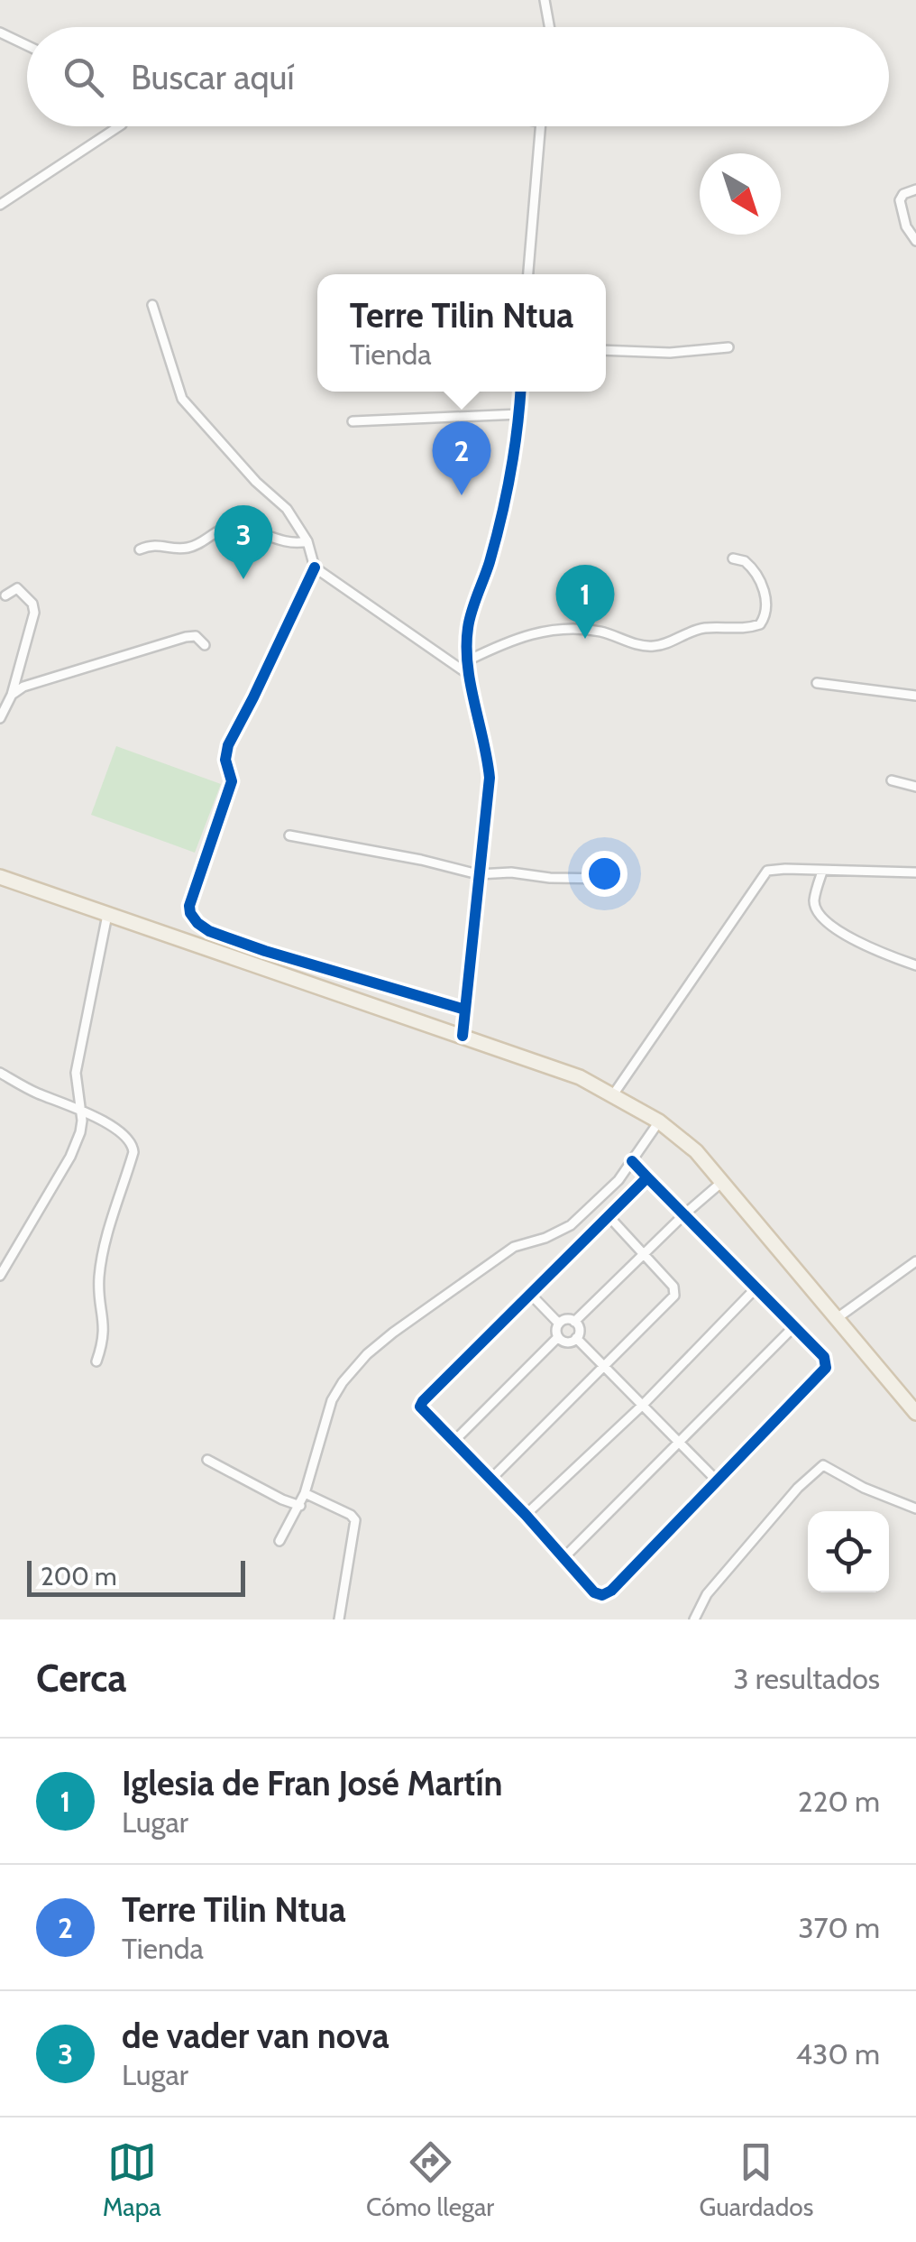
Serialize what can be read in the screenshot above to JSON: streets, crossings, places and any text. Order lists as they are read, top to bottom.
{
  "scale_bar": "200 m",
  "north": "bottom right",
  "page": {
    "search": "Buscar aquí",
    "popup": ["Terre Tilin Ntua", "Tienda"],
    "pins": ["2", "3", "1"],
    "scale": "200 m",
    "heading": ["Cerca", "3 resultados"],
    "list": [
      {
        "mark": "1",
        "name": "Iglesia de Fran José Martín",
        "note": "Lugar",
        "value": "220 m"
      },
      {
        "mark": "2",
        "name": "Terre Tilin Ntua",
        "note": "Tienda",
        "value": "370 m"
      },
      {
        "mark": "3",
        "name": "de vader van nova",
        "note": "Lugar",
        "value": "430 m"
      }
    ],
    "nav": ["Mapa", "Cómo llegar", "Guardados"]
  }
}
